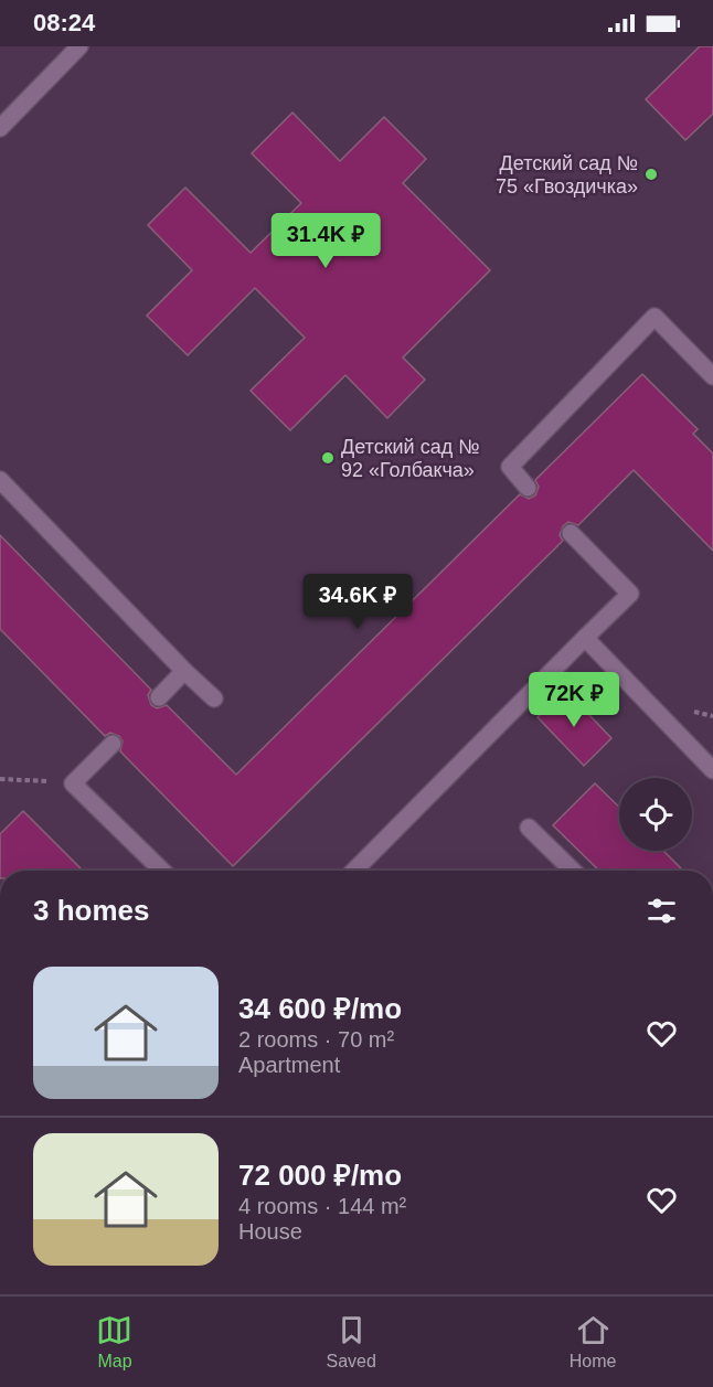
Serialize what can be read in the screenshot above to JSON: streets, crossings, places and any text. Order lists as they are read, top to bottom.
{
  "places": ["Детский сад № 75 «Гвоздичка»", "Детский сад № 92 «Голбакча»"],
  "page": {
    "status": "08:24",
    "price": ["31.4K ₽", "34.6K ₽", "72K ₽"],
    "heading": "3 homes",
    "list": [
      {
        "name": "34 600 ₽/mo",
        "note": "2 rooms · 70 m² · Apartment"
      },
      {
        "name": "72 000 ₽/mo",
        "note": "4 rooms · 144 m² · House"
      }
    ],
    "tabs": ["Map", "Saved", "Home"]
  }
}
